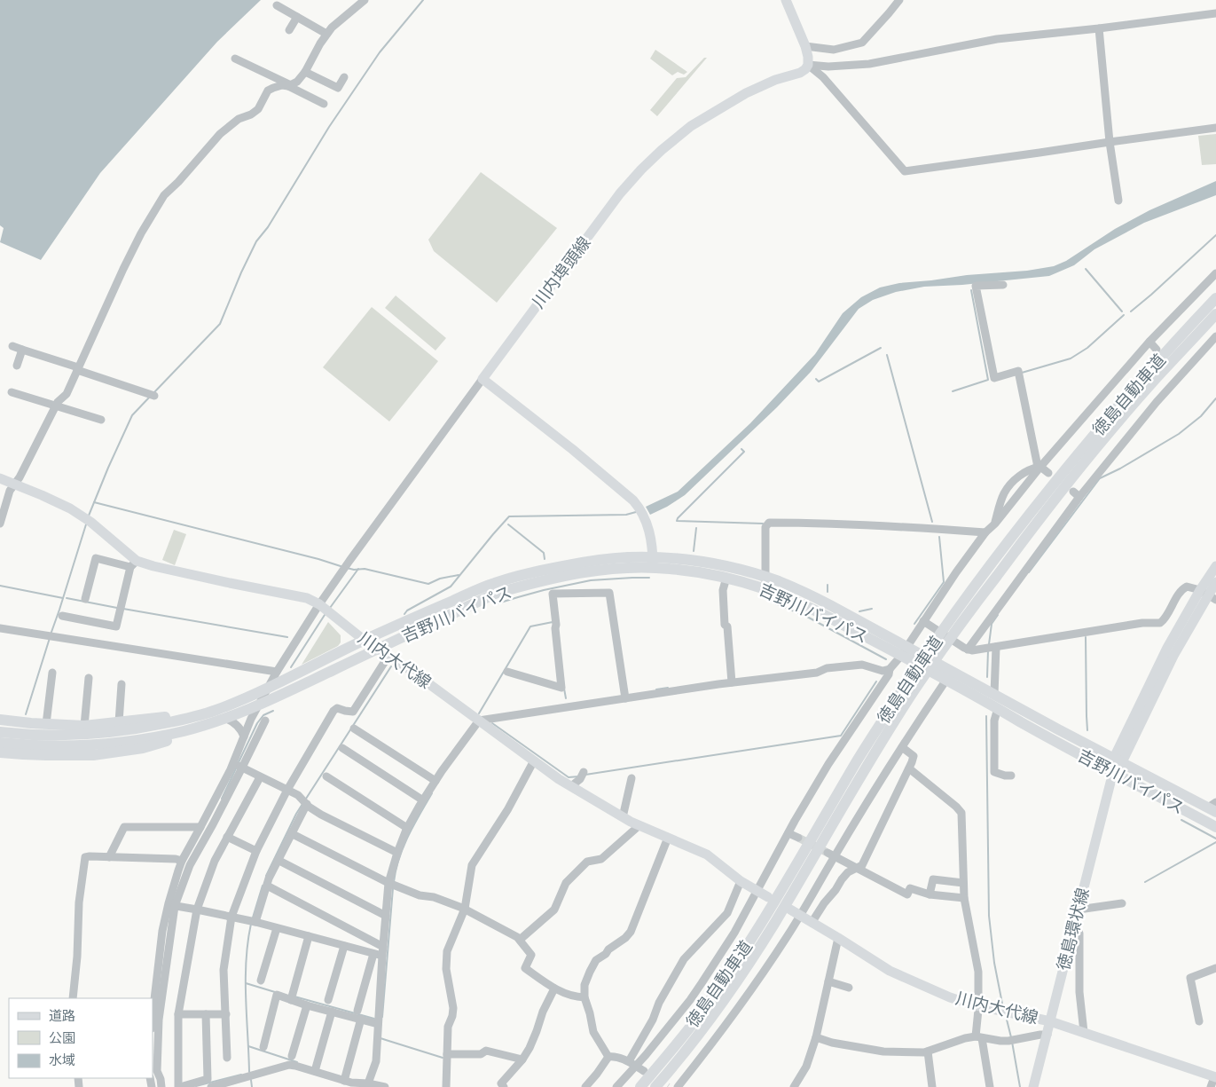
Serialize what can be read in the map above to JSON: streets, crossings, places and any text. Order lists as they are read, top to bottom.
{
  "streets": {
    "highway": ["徳島自動車道", "吉野川バイパス"],
    "main road": ["川内埠頭線", "川内大代線", "徳島環状線"]
  },
  "crossings": [
    ["吉野川バイパス", "川内大代線"],
    ["吉野川バイパス", "徳島環状線"],
    ["川内大代線", "徳島環状線"]
  ],
  "legend": ["道路", "公園", "水域"]
}
